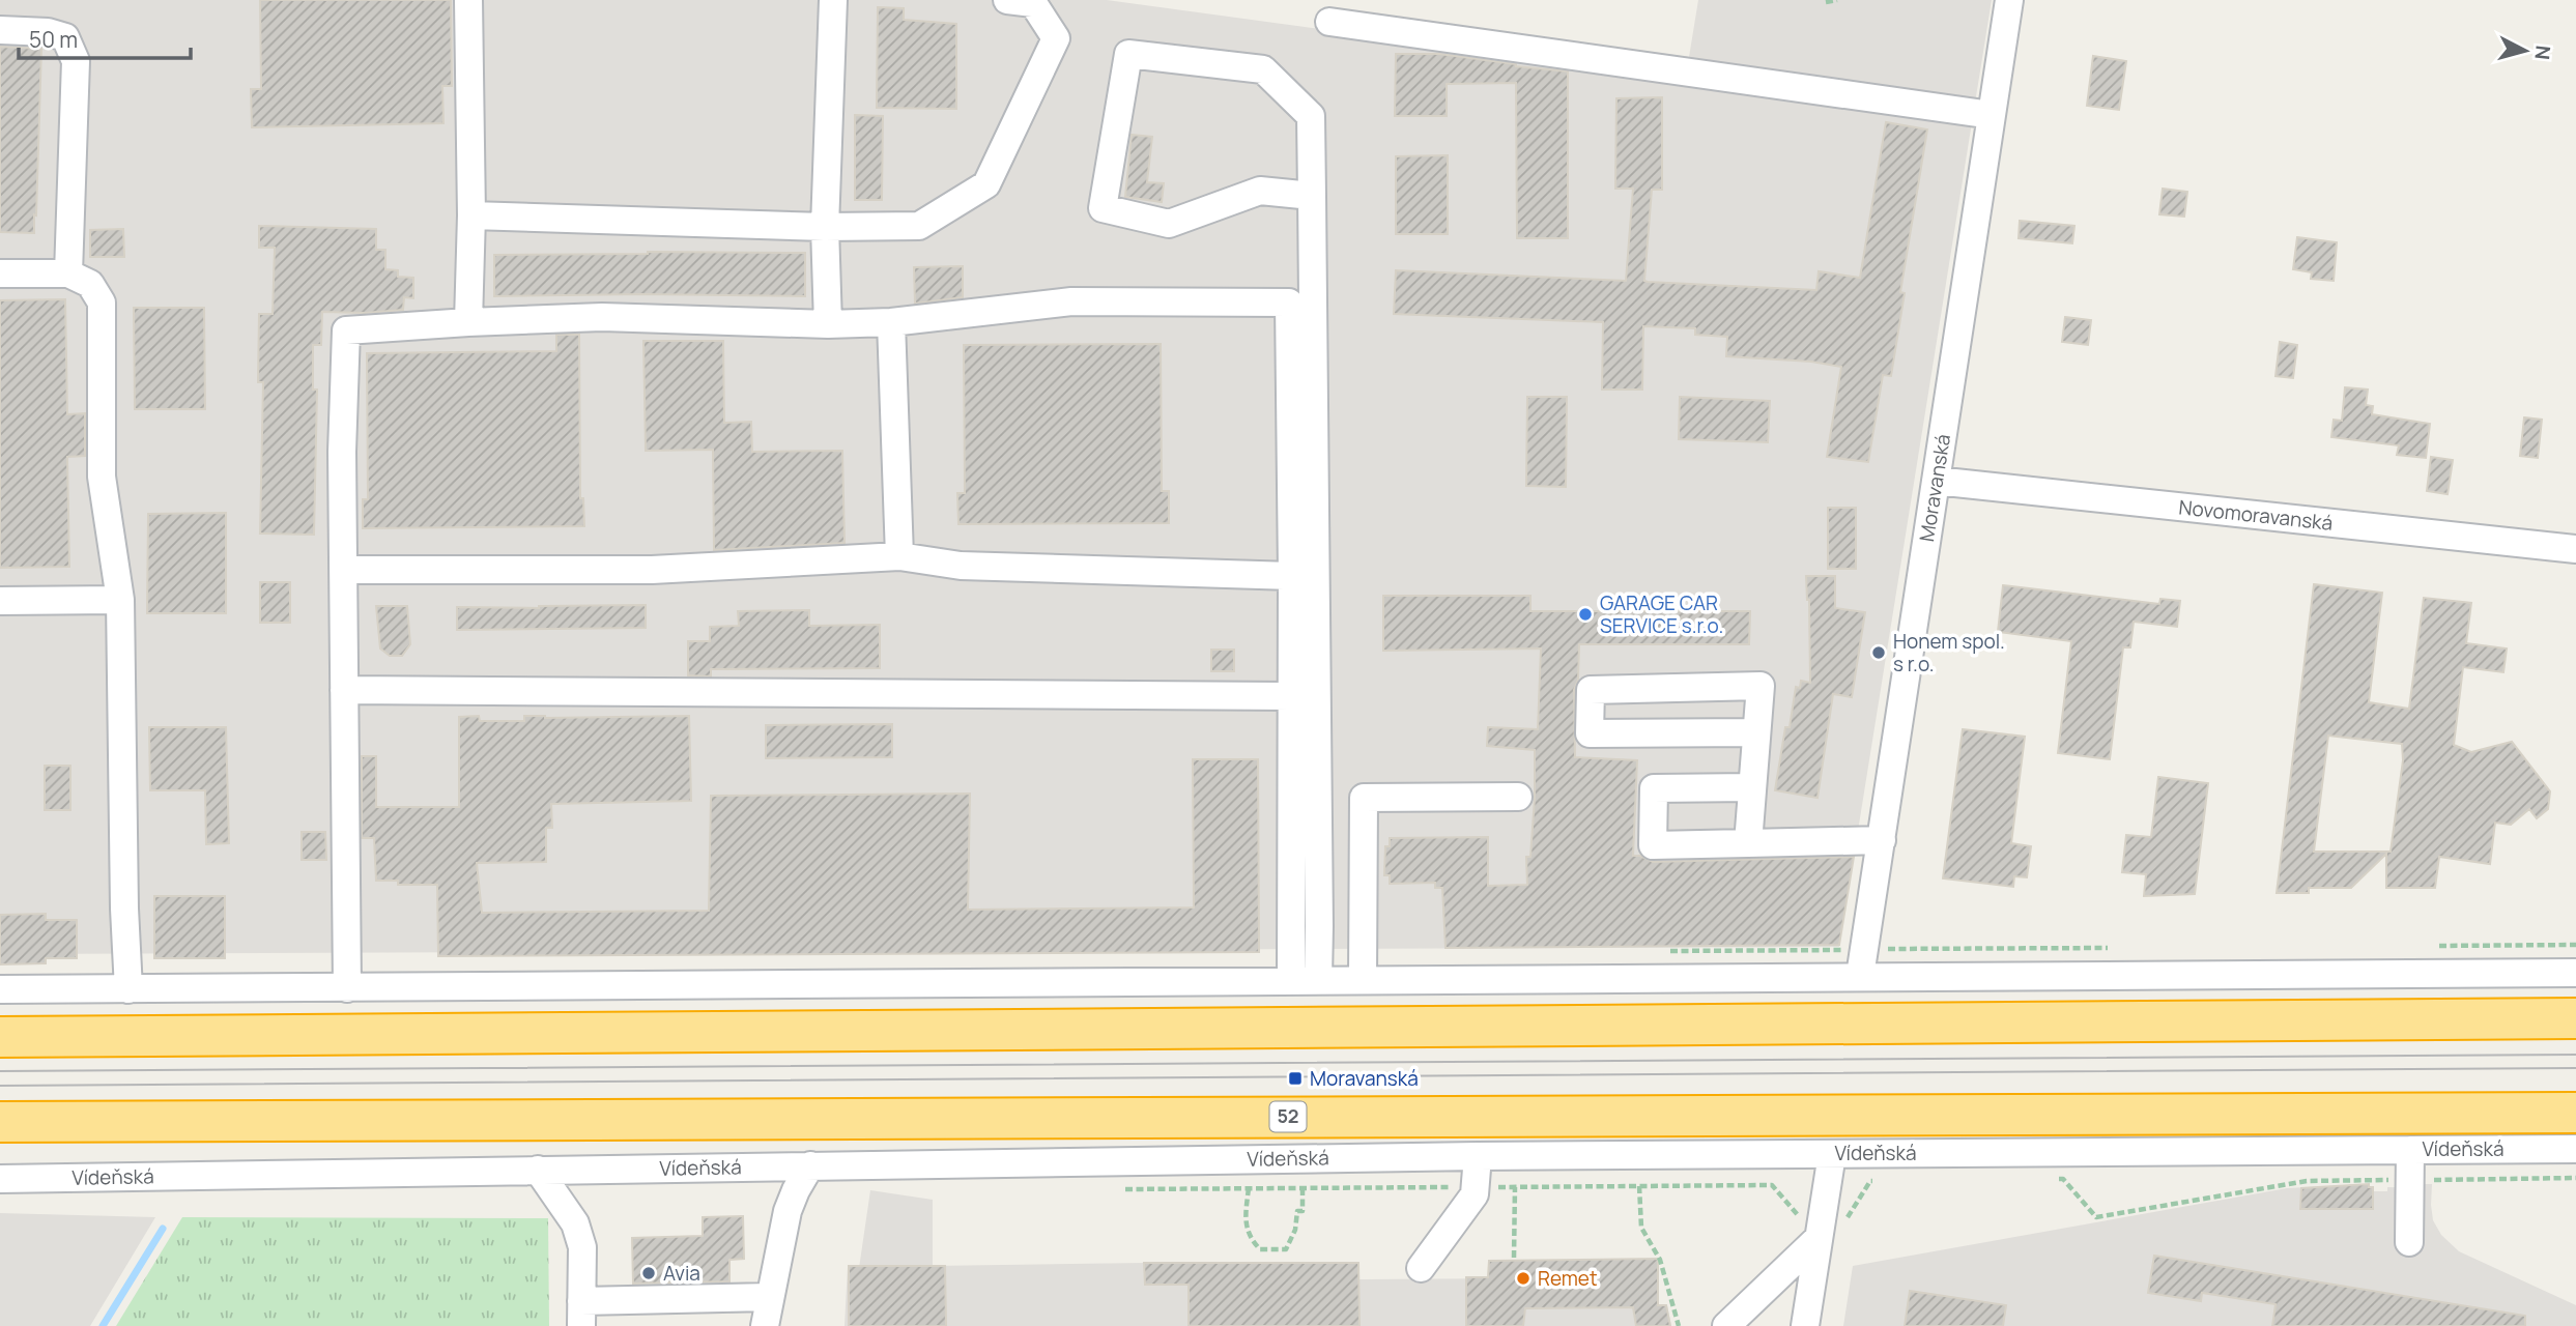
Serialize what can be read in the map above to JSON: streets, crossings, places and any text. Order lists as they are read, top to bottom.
{
  "streets": {
    "highway": ["52", "Vídeňská"],
    "street": ["Moravanská", "Novomoravanská"]
  },
  "crossings": [
    ["Moravanská", "Novomoravanská"]
  ],
  "places": {
    "other": [
      "GARAGE CAR SERVICE s.r.o.",
      "Honem spol. s r.o.",
      "Avia",
      "Remet"
    ],
    "transit": ["Moravanská"]
  },
  "scale_bar": "50 m",
  "north": "right"
}
